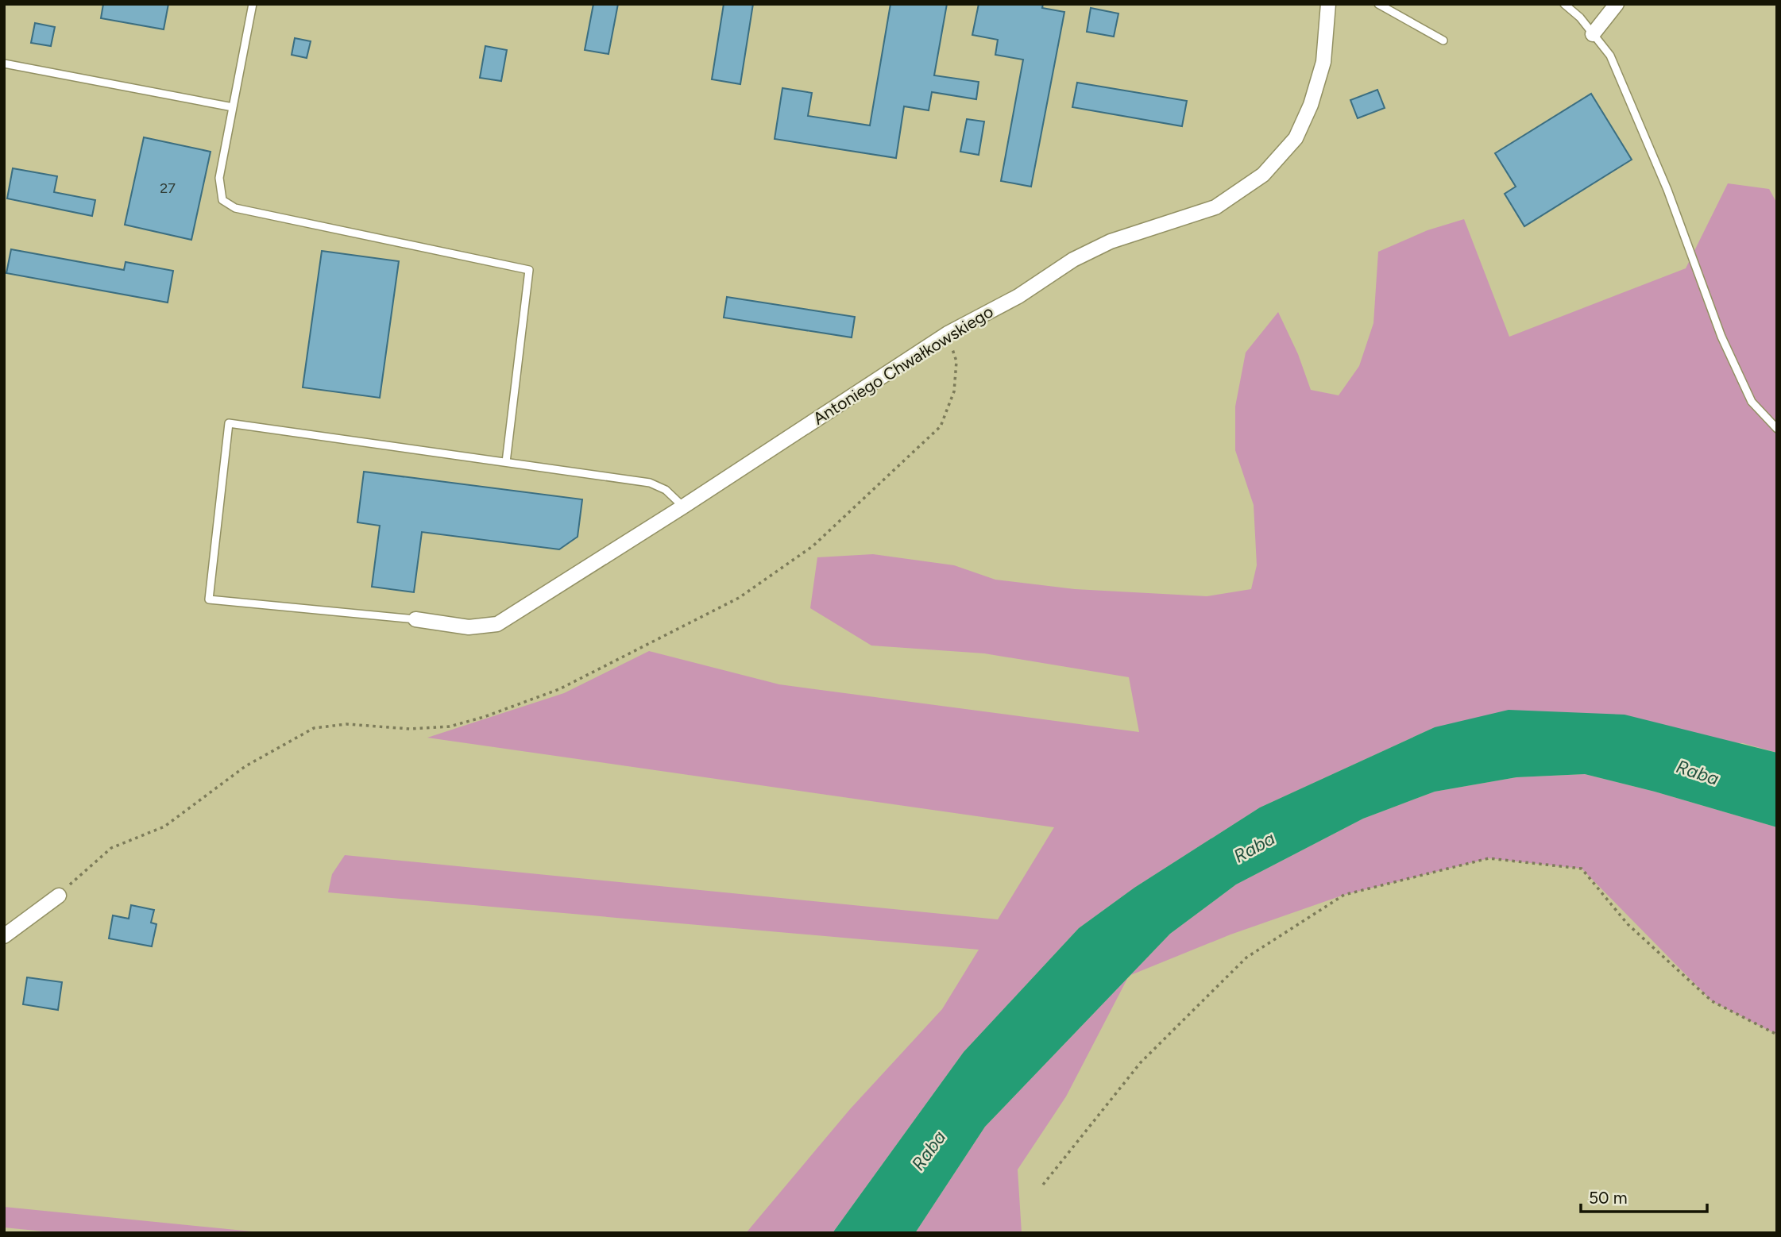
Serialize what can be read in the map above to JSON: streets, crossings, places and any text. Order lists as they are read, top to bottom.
{
  "streets": {
    "street": ["Antoniego Chwałkowskiego"]
  },
  "water": ["Raba"],
  "house_numbers": ["27"],
  "scale_bar": "50 m"
}
